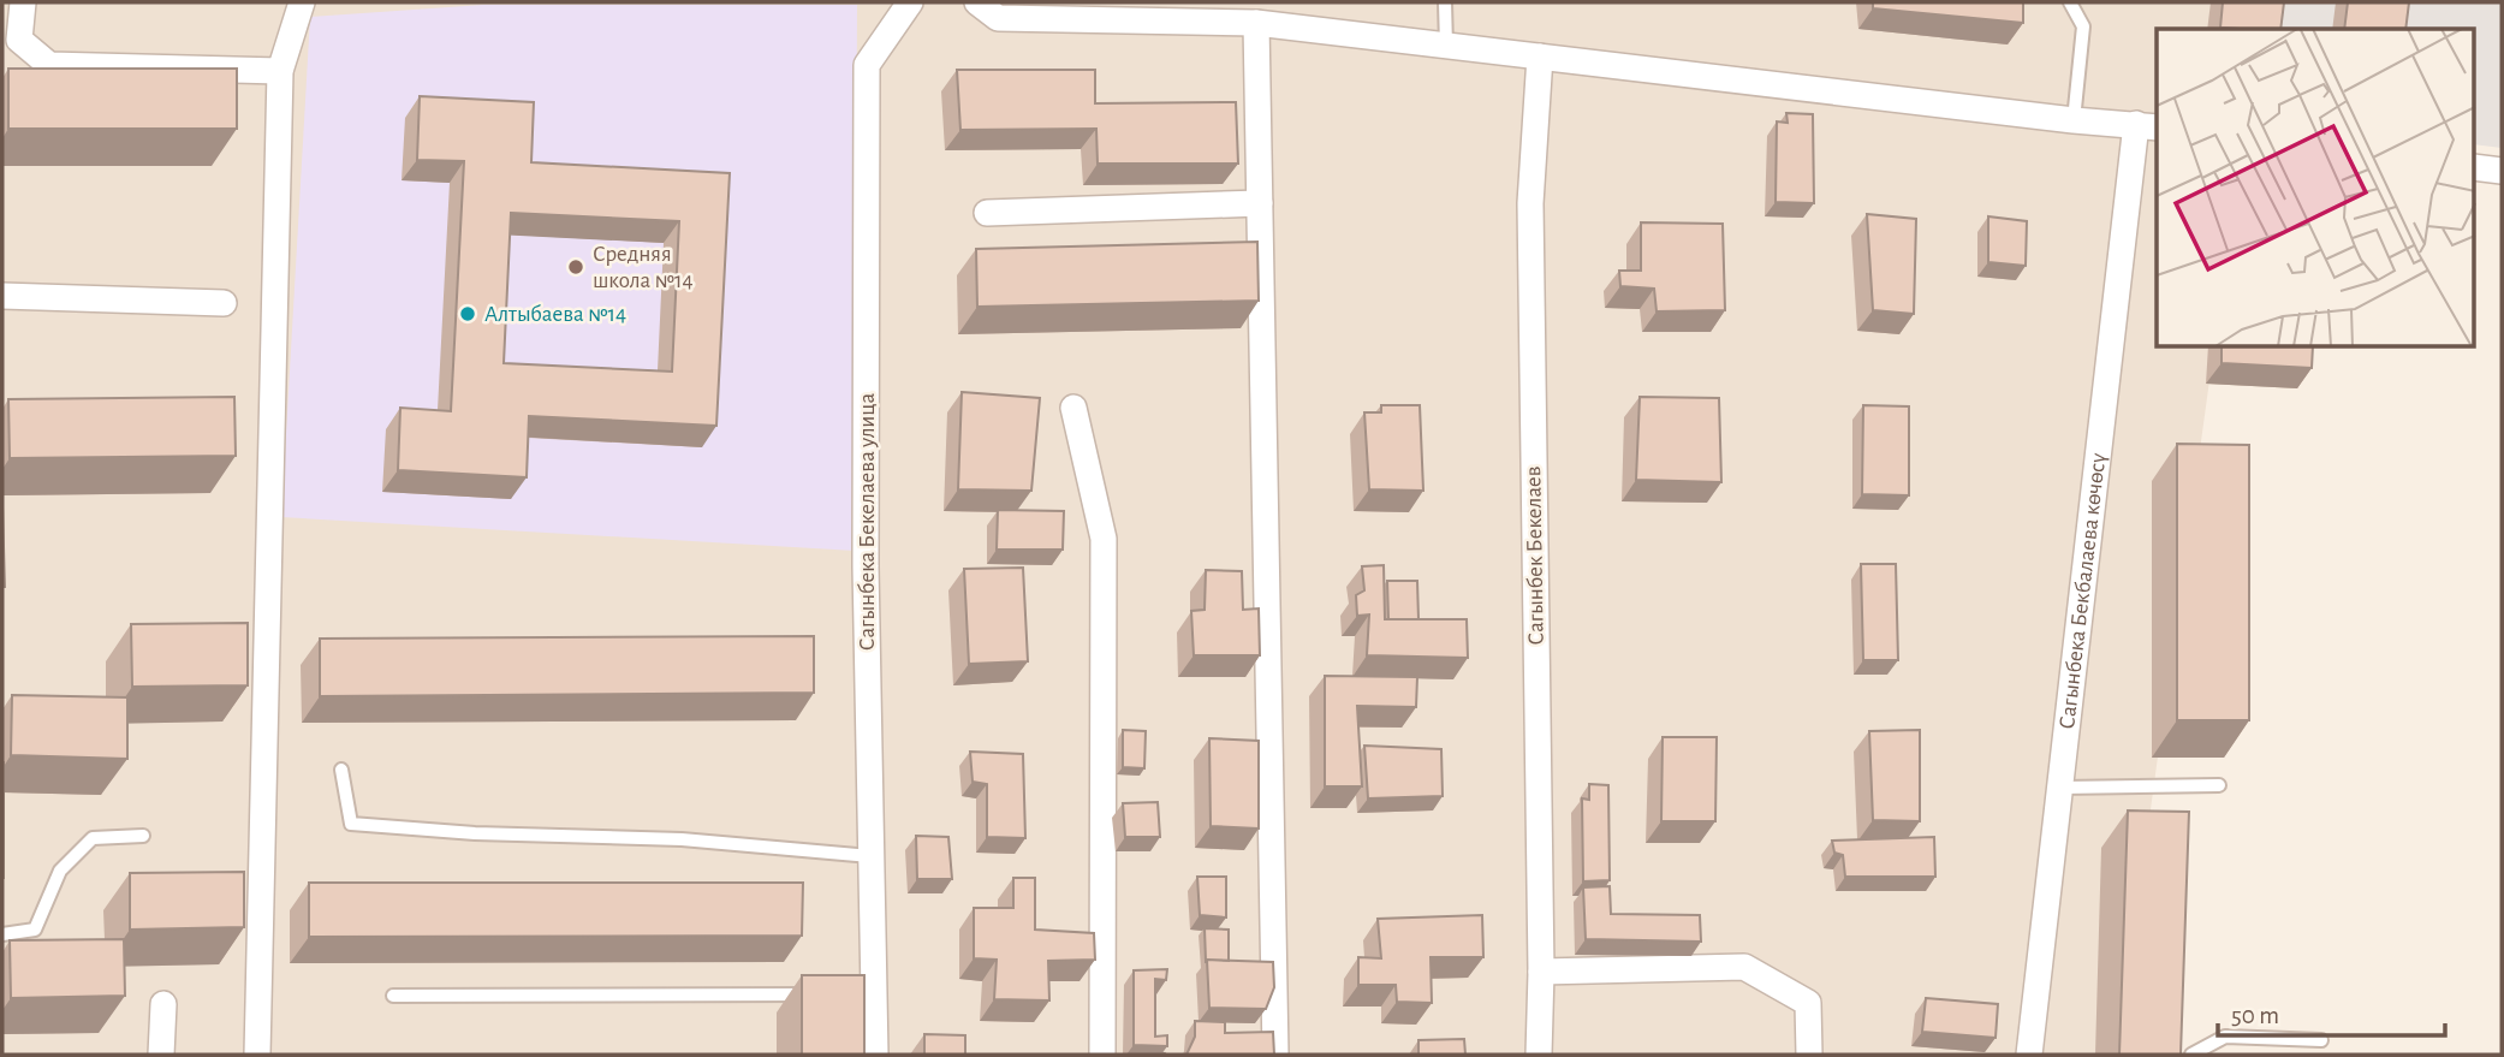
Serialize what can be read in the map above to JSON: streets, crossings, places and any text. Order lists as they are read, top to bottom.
{
  "streets": {
    "street": ["Сагынбека Бекелаева улица", "Сагынбек Бекелаев", "Сагынбека Бекбалаева көчөсү"]
  },
  "places": ["Средняя школа №14", "Алтыбаева №14"],
  "scale_bar": "50 m"
}
